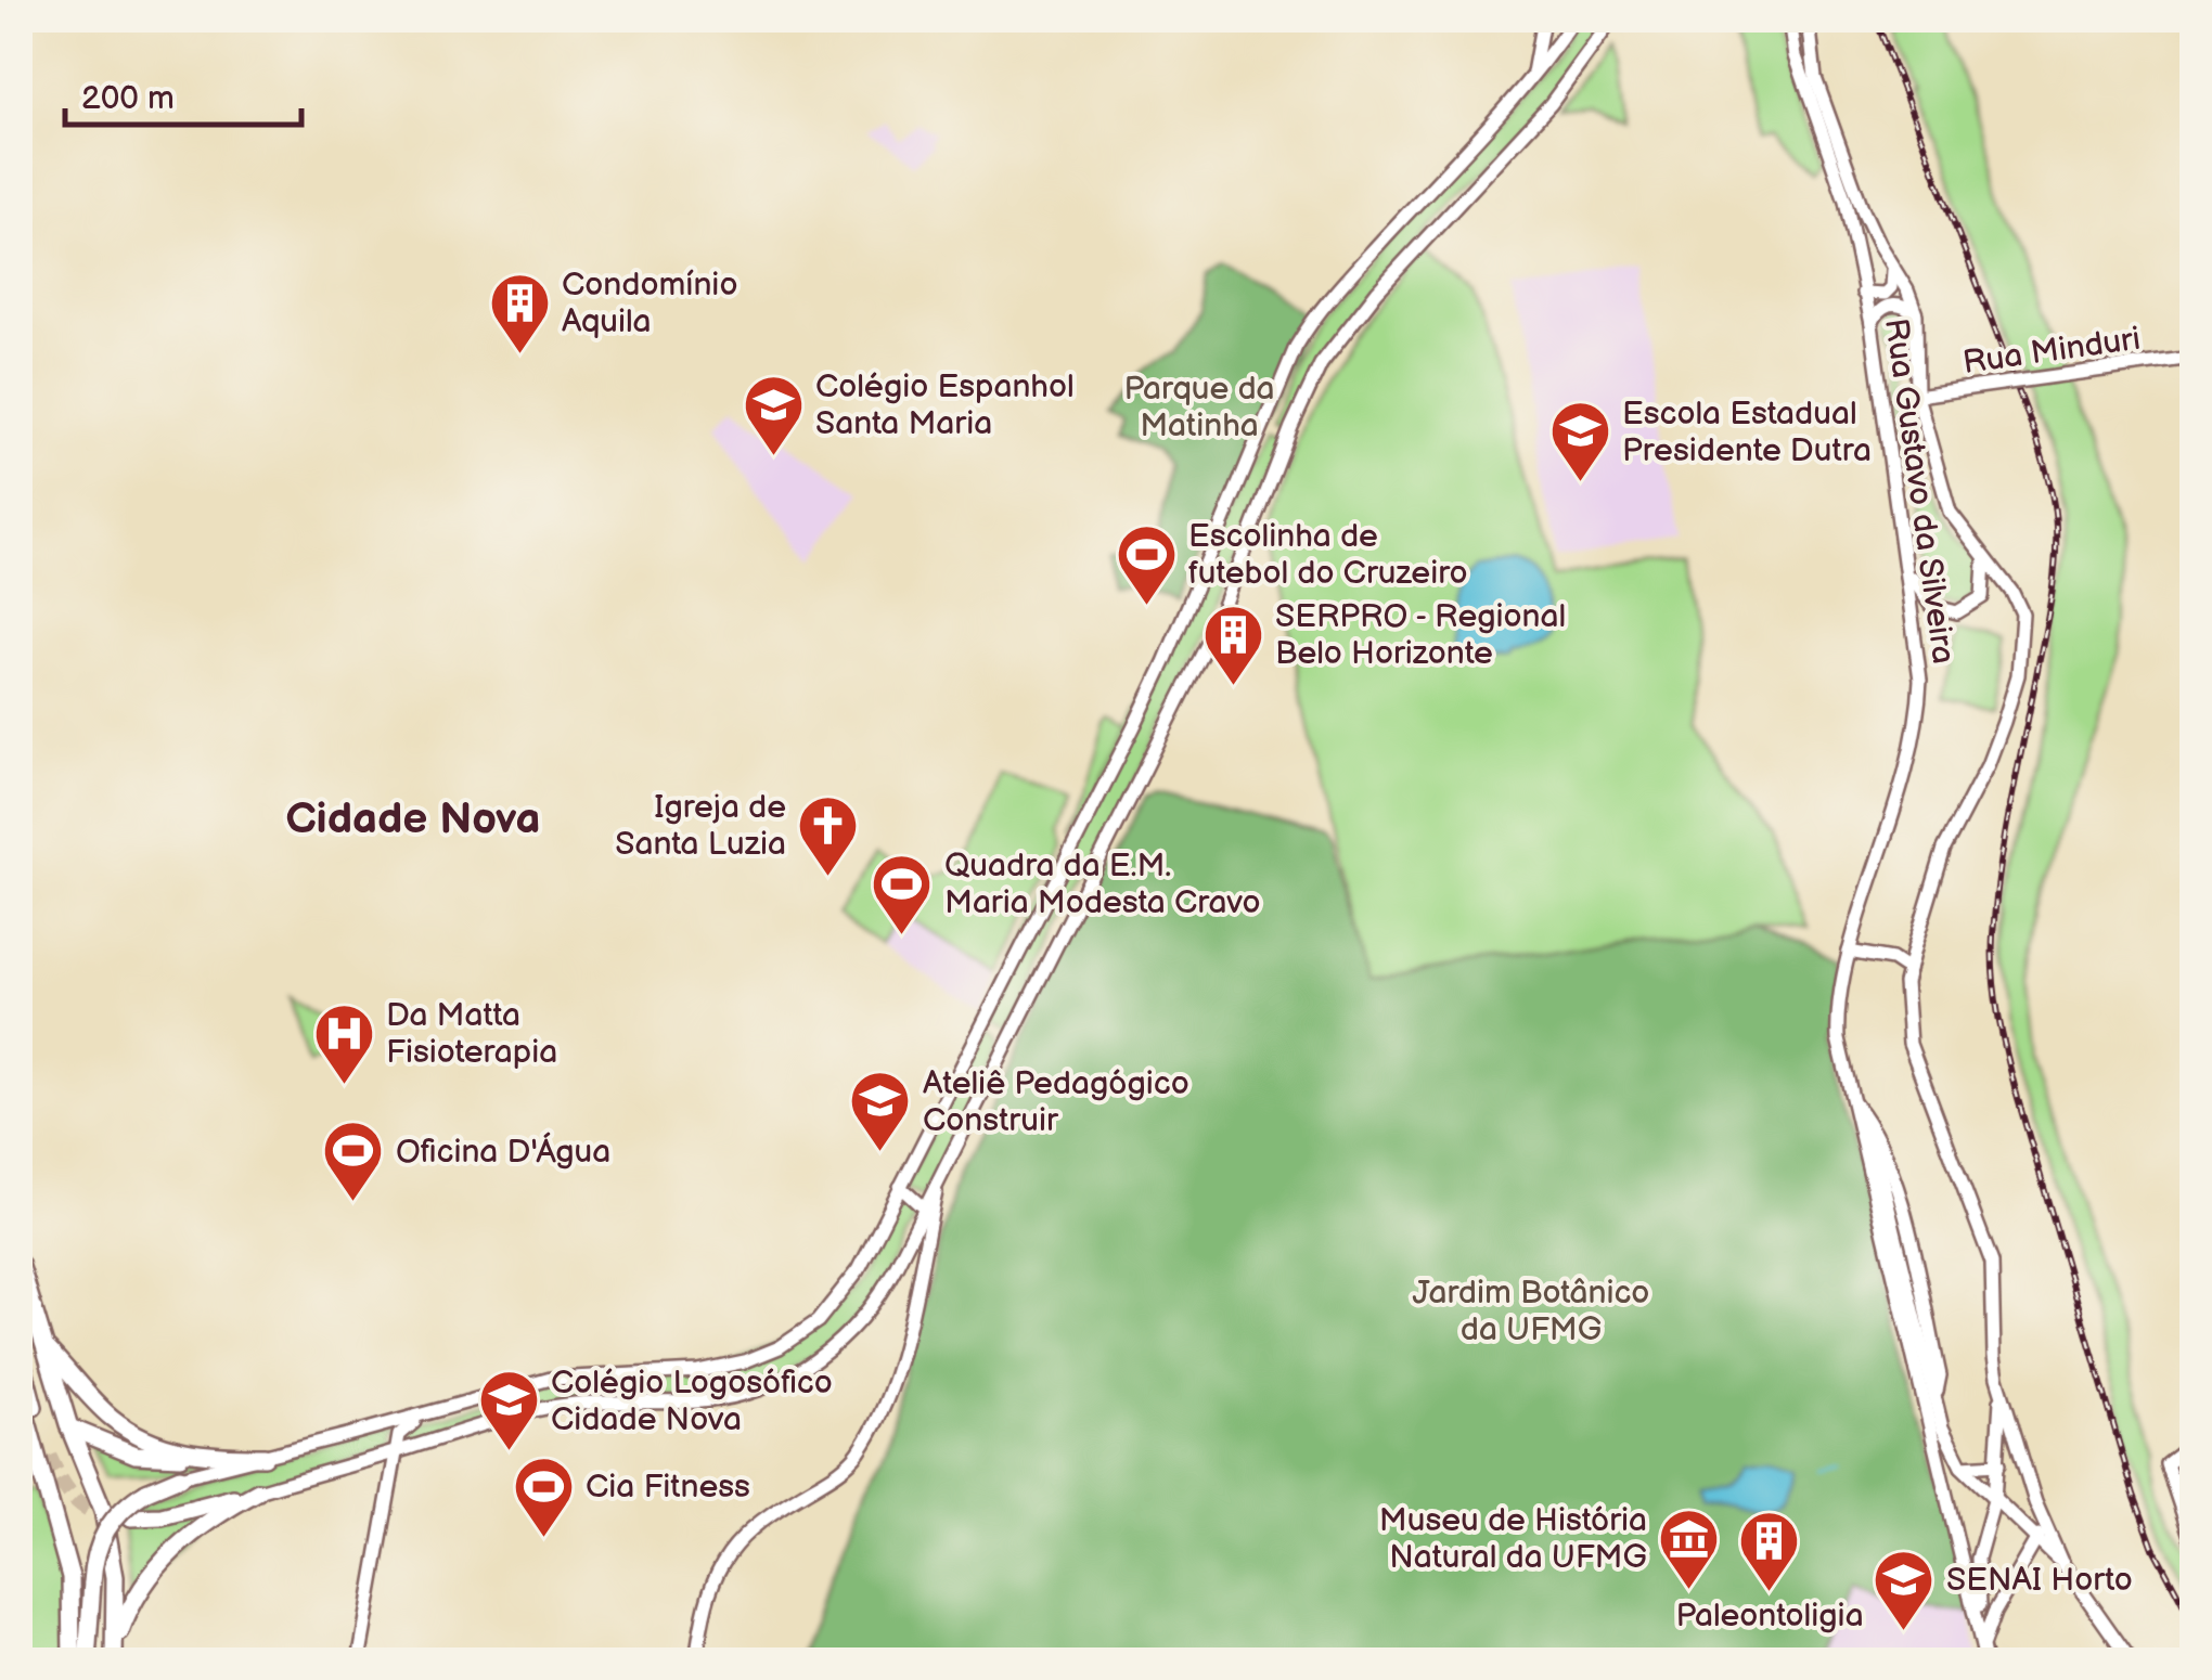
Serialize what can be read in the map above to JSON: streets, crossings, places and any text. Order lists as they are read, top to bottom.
{
  "streets": {
    "main road": ["Rua Minduri", "Rua Gustavo da Silveira"]
  },
  "districts": ["Cidade Nova"],
  "parks": ["Parque da Matinha", "Jardim Botânico da UFMG"],
  "places": {
    "building": ["Condomínio Aquila", "SERPRO - Regional Belo Horizonte", "Paleontoligia"],
    "school or university": [
      "Colégio Espanhol Santa Maria",
      "Escola Estadual Presidente Dutra",
      "Ateliê Pedagógico Construir",
      "Colégio Logosófico Cidade Nova",
      "SENAI Horto"
    ],
    "sports": [
      "Escolinha de futebol do Cruzeiro",
      "Quadra da E.M. Maria Modesta Cravo",
      "Oficina D'Água",
      "Cia Fitness"
    ],
    "church": ["Igreja de Santa Luzia"],
    "hospital": ["Da Matta Fisioterapia"],
    "museum": ["Museu de História Natural da UFMG"]
  },
  "scale_bar": "200 m"
}
